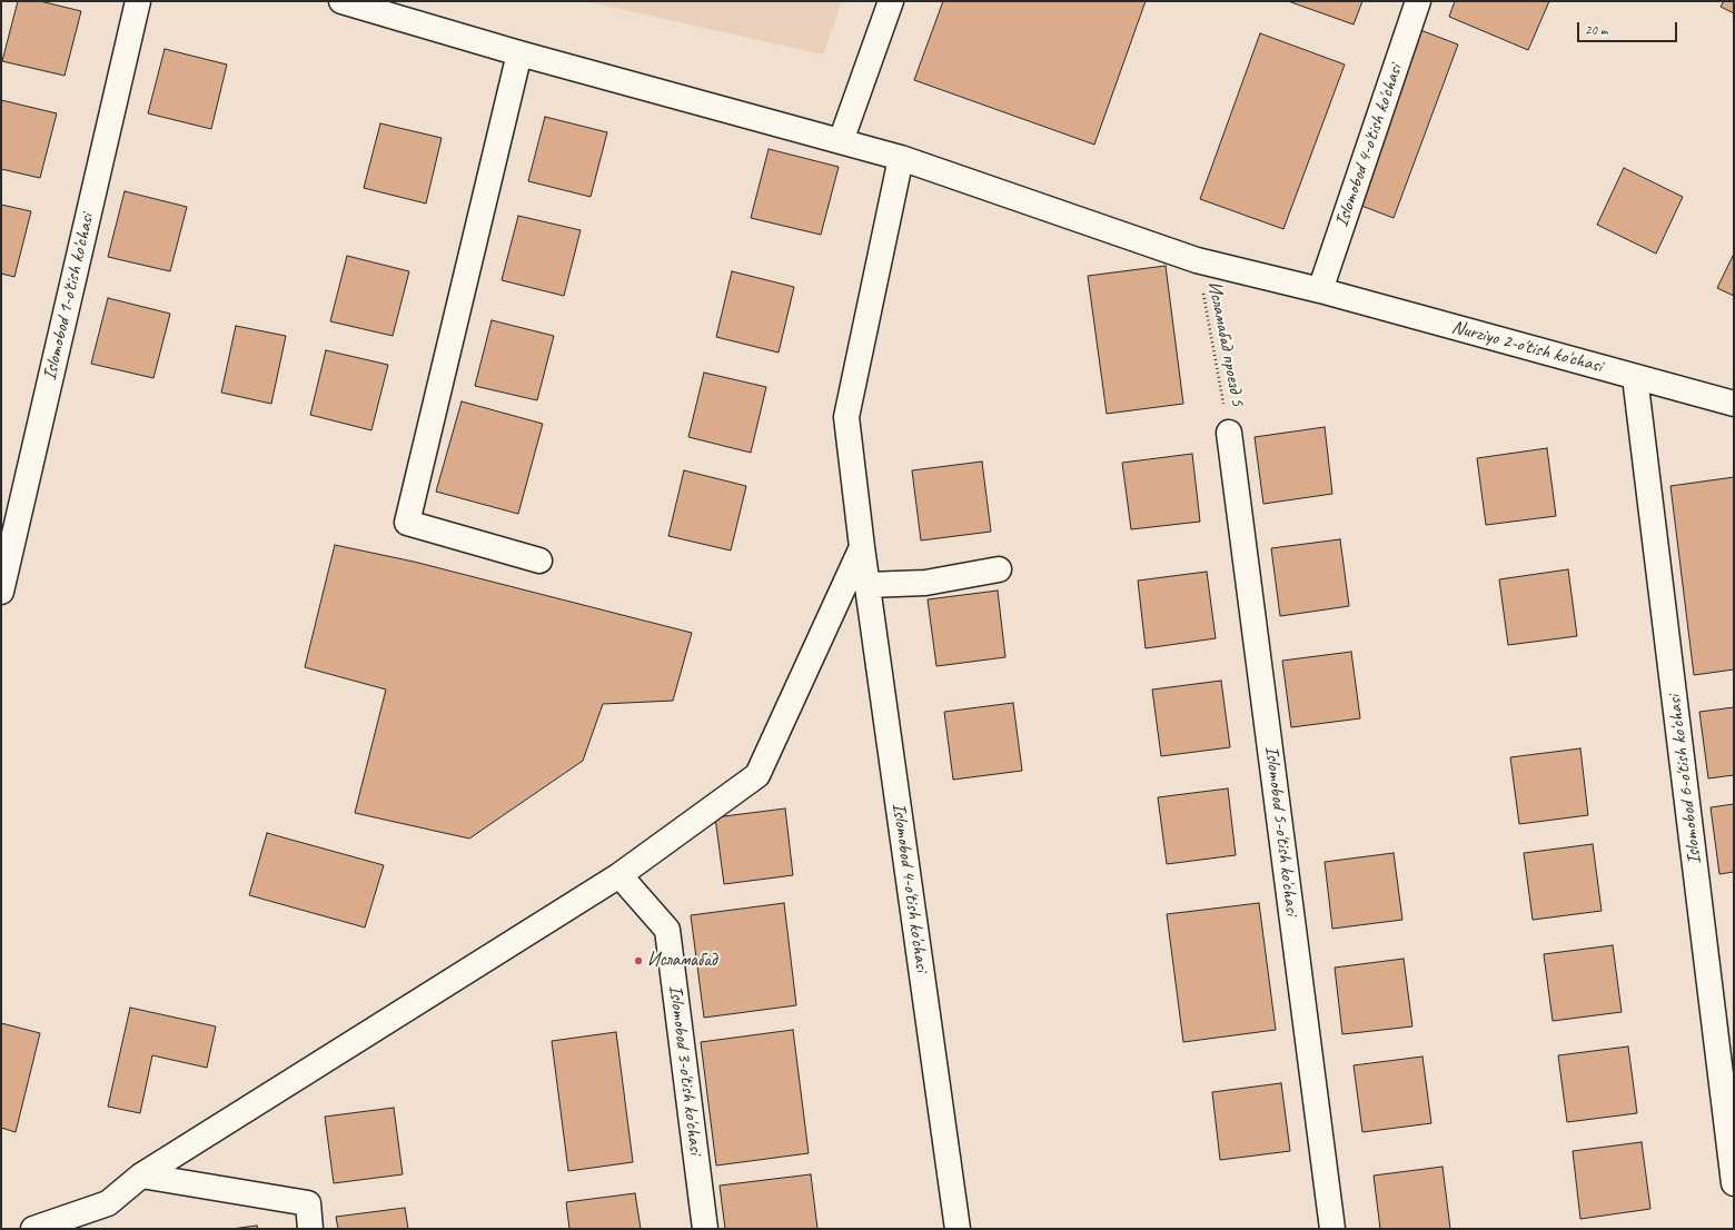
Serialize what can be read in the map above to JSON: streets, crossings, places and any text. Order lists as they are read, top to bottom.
{
  "streets": {
    "street": [
      "Islomobod 4-o'tish ko'chasi",
      "Islomobod 1-o'tish ko'chasi",
      "Nurziyo 2-o'tish ko'chasi",
      "Islomobod 6-o'tish ko'chasi",
      "Islomobod 5-o'tish ko'chasi",
      "Islomobod 3-o'tish ko'chasi"
    ],
    "path": ["Исламабад проезд 5"]
  },
  "crossings": [
    ["Islomobod 4-o'tish ko'chasi", "Nurziyo 2-o'tish ko'chasi"],
    ["Исламабад проезд 5", "Nurziyo 2-o'tish ko'chasi"],
    ["Исламабад проезд 5", "Islomobod 5-o'tish ko'chasi"],
    ["Nurziyo 2-o'tish ko'chasi", "Islomobod 6-o'tish ko'chasi"]
  ],
  "places": ["Исламабад"],
  "scale_bar": "20 m"
}
